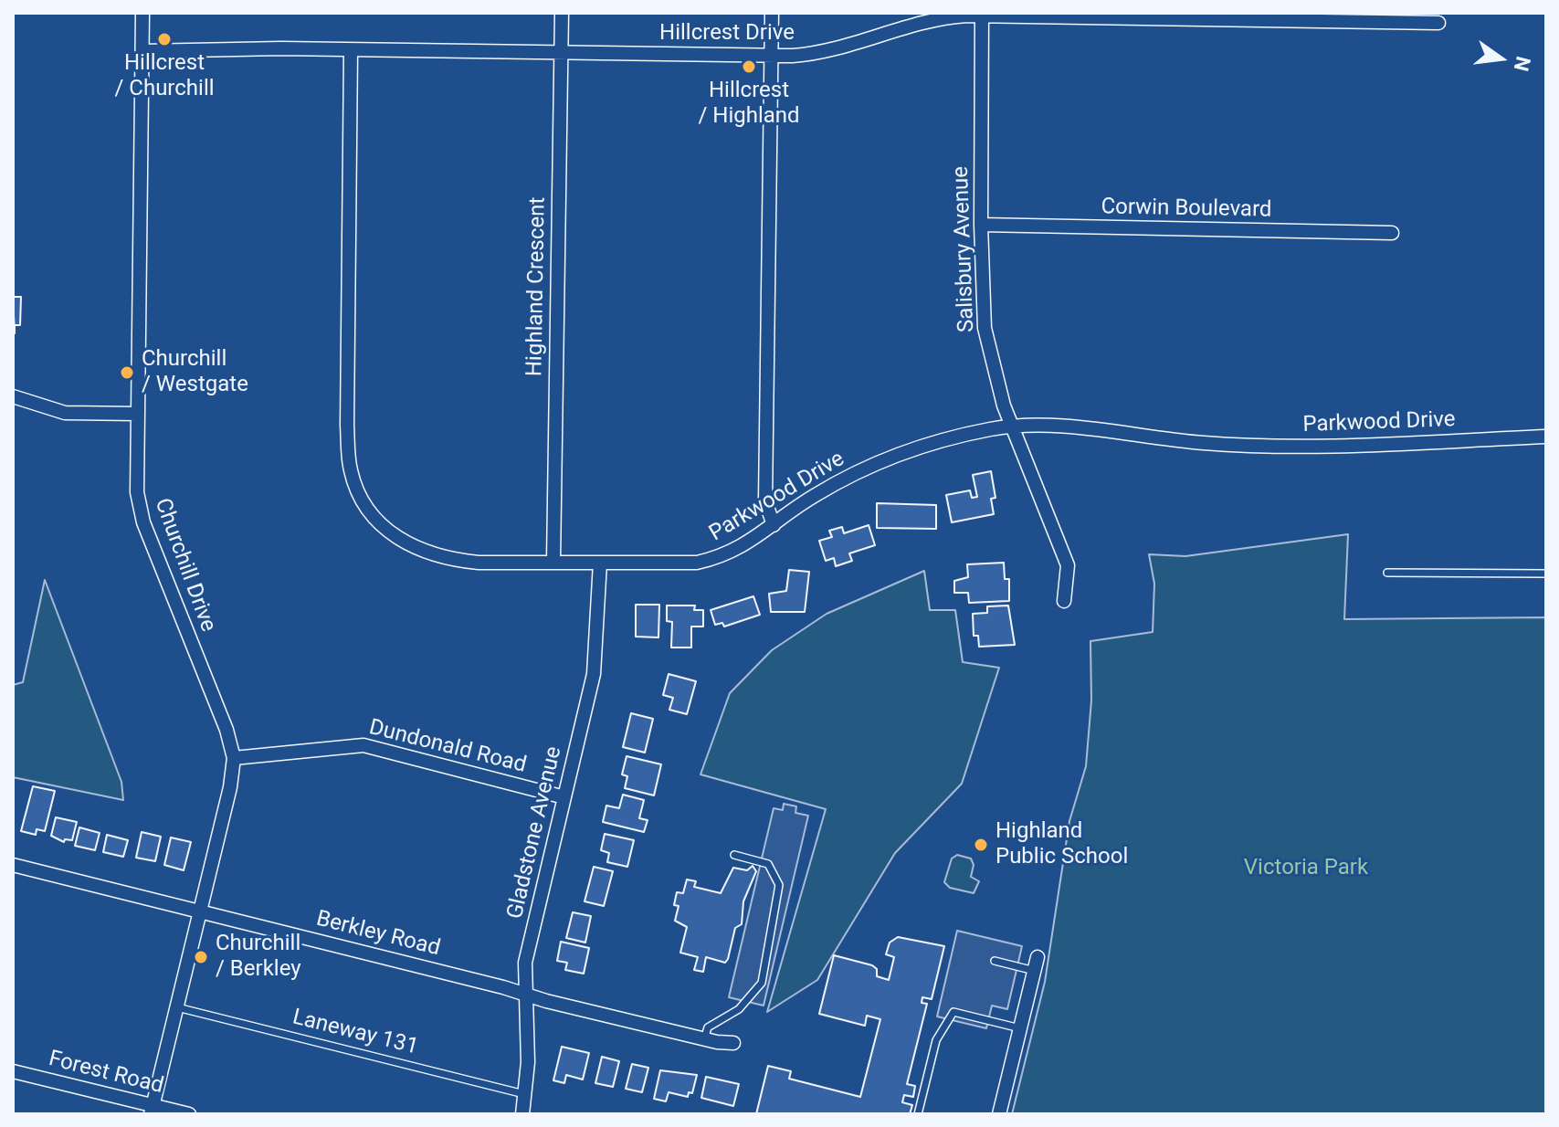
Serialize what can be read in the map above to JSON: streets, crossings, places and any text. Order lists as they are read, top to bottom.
{
  "streets": {
    "street": [
      "Hillcrest Drive",
      "Corwin Boulevard",
      "Salisbury Avenue",
      "Highland Crescent",
      "Parkwood Drive",
      "Churchill Drive",
      "Dundonald Road",
      "Gladstone Avenue",
      "Berkley Road",
      "Forest Road"
    ],
    "lane": ["Laneway 131"]
  },
  "crossings": [
    ["Hillcrest Drive", "Salisbury Avenue"],
    ["Hillcrest Drive", "Highland Crescent"],
    ["Hillcrest Drive", "Parkwood Drive"],
    ["Hillcrest Drive", "Churchill Drive"],
    ["Corwin Boulevard", "Salisbury Avenue"],
    ["Salisbury Avenue", "Parkwood Drive"],
    ["Highland Crescent", "Parkwood Drive"],
    ["Parkwood Drive", "Gladstone Avenue"],
    ["Churchill Drive", "Dundonald Road"],
    ["Churchill Drive", "Berkley Road"],
    ["Churchill Drive", "Laneway 131"],
    ["Churchill Drive", "Forest Road"],
    ["Dundonald Road", "Gladstone Avenue"],
    ["Gladstone Avenue", "Berkley Road"],
    ["Gladstone Avenue", "Laneway 131"]
  ],
  "parks": ["Victoria Park"],
  "places": [
    "Hillcrest / Churchill",
    "Hillcrest / Highland",
    "Churchill / Westgate",
    "Highland Public School",
    "Churchill / Berkley"
  ],
  "north": "right"
}
